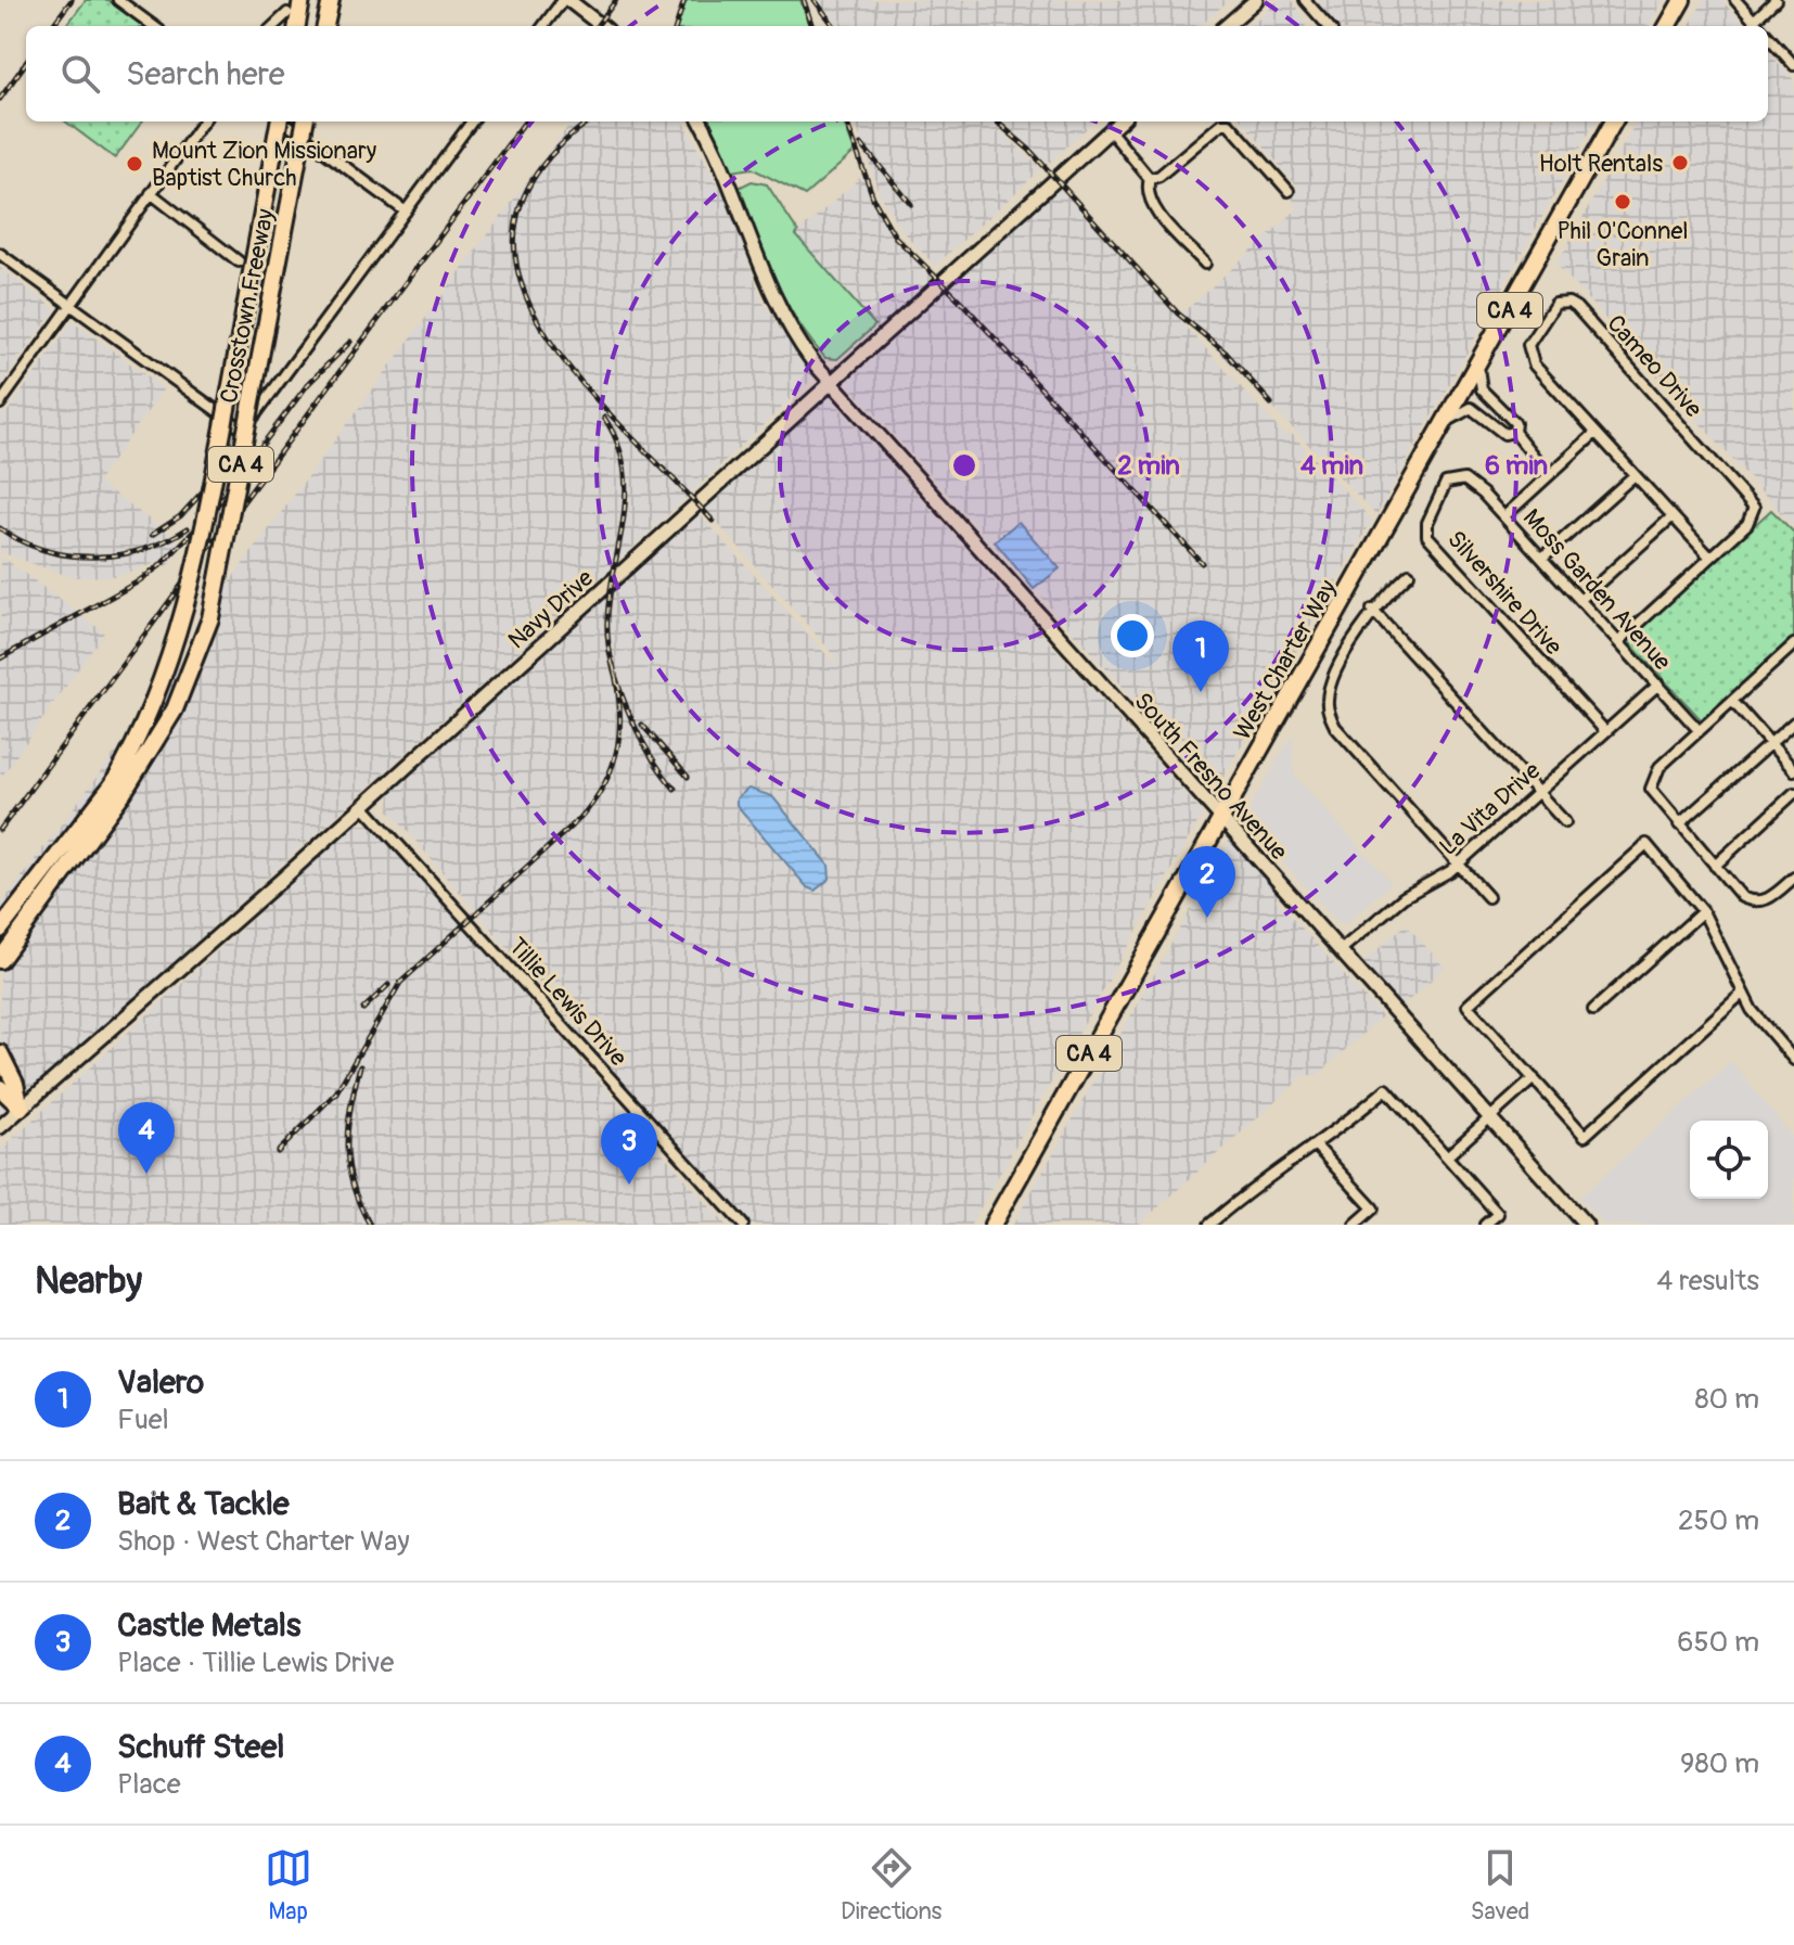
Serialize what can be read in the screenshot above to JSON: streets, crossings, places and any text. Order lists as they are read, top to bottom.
{
  "streets": {
    "highway": ["Crosstown Freeway", "CA 4", "West Charter Way"],
    "street": [
      "Cameo Drive",
      "Moss Garden Avenue",
      "Silvershire Drive",
      "Navy Drive",
      "South Fresno Avenue",
      "La Vita Drive",
      "Tillie Lewis Drive"
    ]
  },
  "crossings": [
    ["Moss Garden Avenue", "Silvershire Drive"],
    ["Moss Garden Avenue", "La Vita Drive"],
    ["Silvershire Drive", "La Vita Drive"],
    ["Navy Drive", "South Fresno Avenue"],
    ["Navy Drive", "Tillie Lewis Drive"],
    ["West Charter Way", "South Fresno Avenue"],
    ["South Fresno Avenue", "La Vita Drive"]
  ],
  "places": ["Holt Rentals", "Mount Zion Missionary Baptist Church", "Phil O'Connel Grain"],
  "page": {
    "search": "Search here",
    "pins": [
      "1",
      "2",
      "4",
      "3"
    ],
    "heading": ["Nearby", "4 results"],
    "list": [
      {
        "mark": "1",
        "name": "Valero",
        "note": "Fuel",
        "value": "80 m"
      },
      {
        "mark": "2",
        "name": "Bait & Tackle",
        "note": "Shop · West Charter Way",
        "value": "250 m"
      },
      {
        "mark": "3",
        "name": "Castle Metals",
        "note": "Place · Tillie Lewis Drive",
        "value": "650 m"
      },
      {
        "mark": "4",
        "name": "Schuff Steel",
        "note": "Place",
        "value": "980 m"
      }
    ],
    "nav": ["Map", "Directions", "Saved"]
  },
  "rings": ["2 min", "4 min", "6 min"]
}
